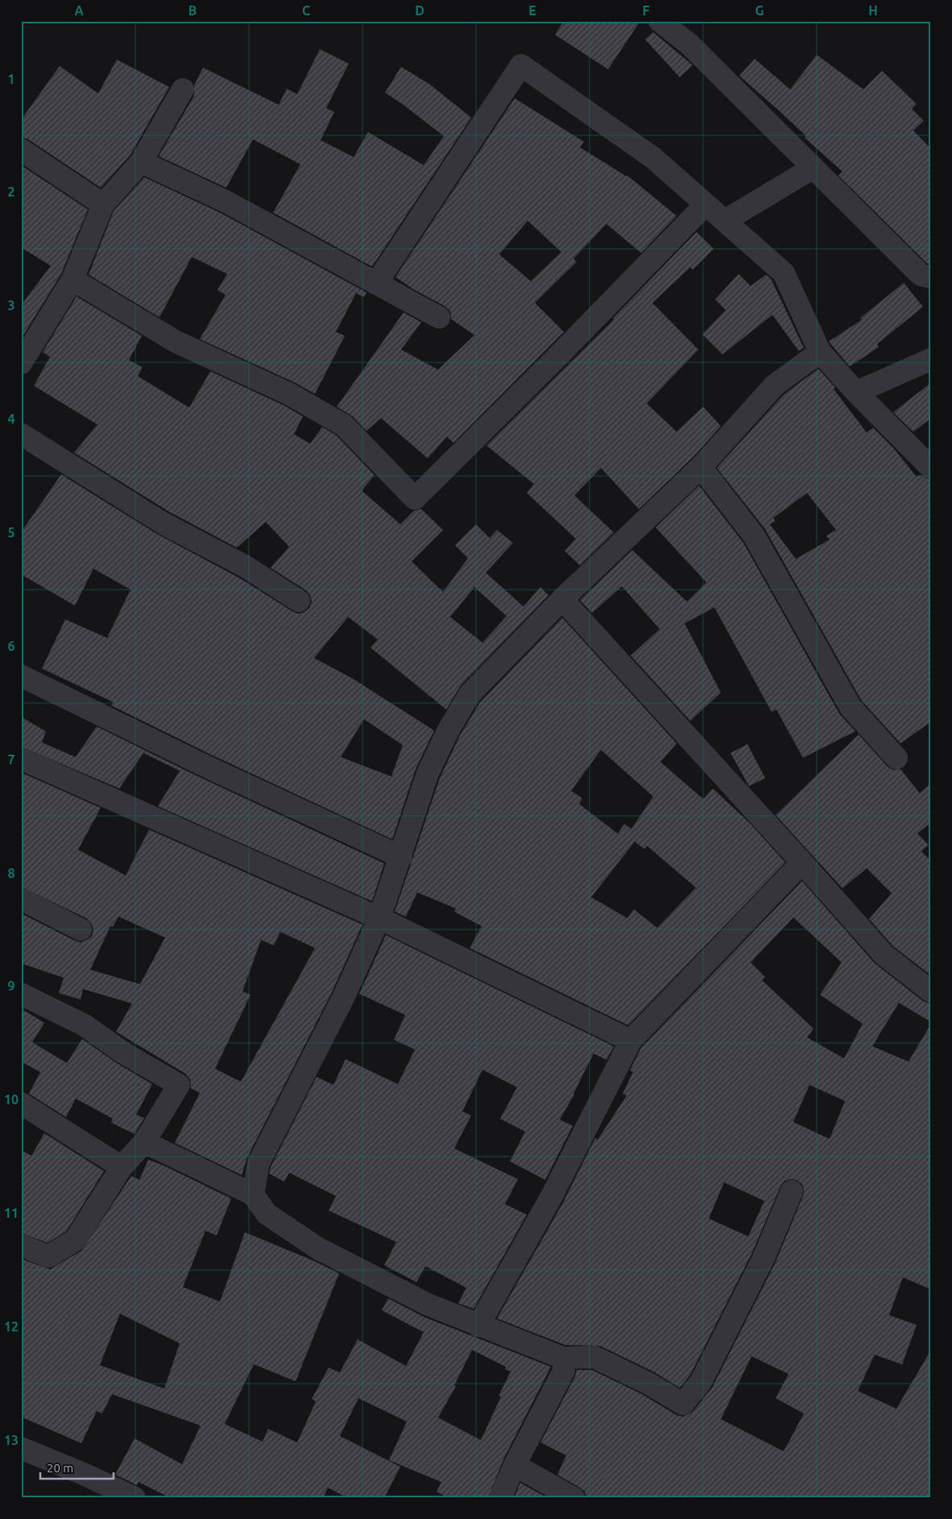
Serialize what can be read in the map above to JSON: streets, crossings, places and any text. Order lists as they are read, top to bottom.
{
  "scale_bar": "20 m",
  "grid": {
    "columns": [
      "A",
      "B",
      "C",
      "D",
      "E",
      "F",
      "G",
      "H"
    ],
    "rows": [
      "1",
      "2",
      "3",
      "4",
      "5",
      "6",
      "7",
      "8",
      "9",
      "10",
      "11",
      "12",
      "13"
    ]
  }
}
